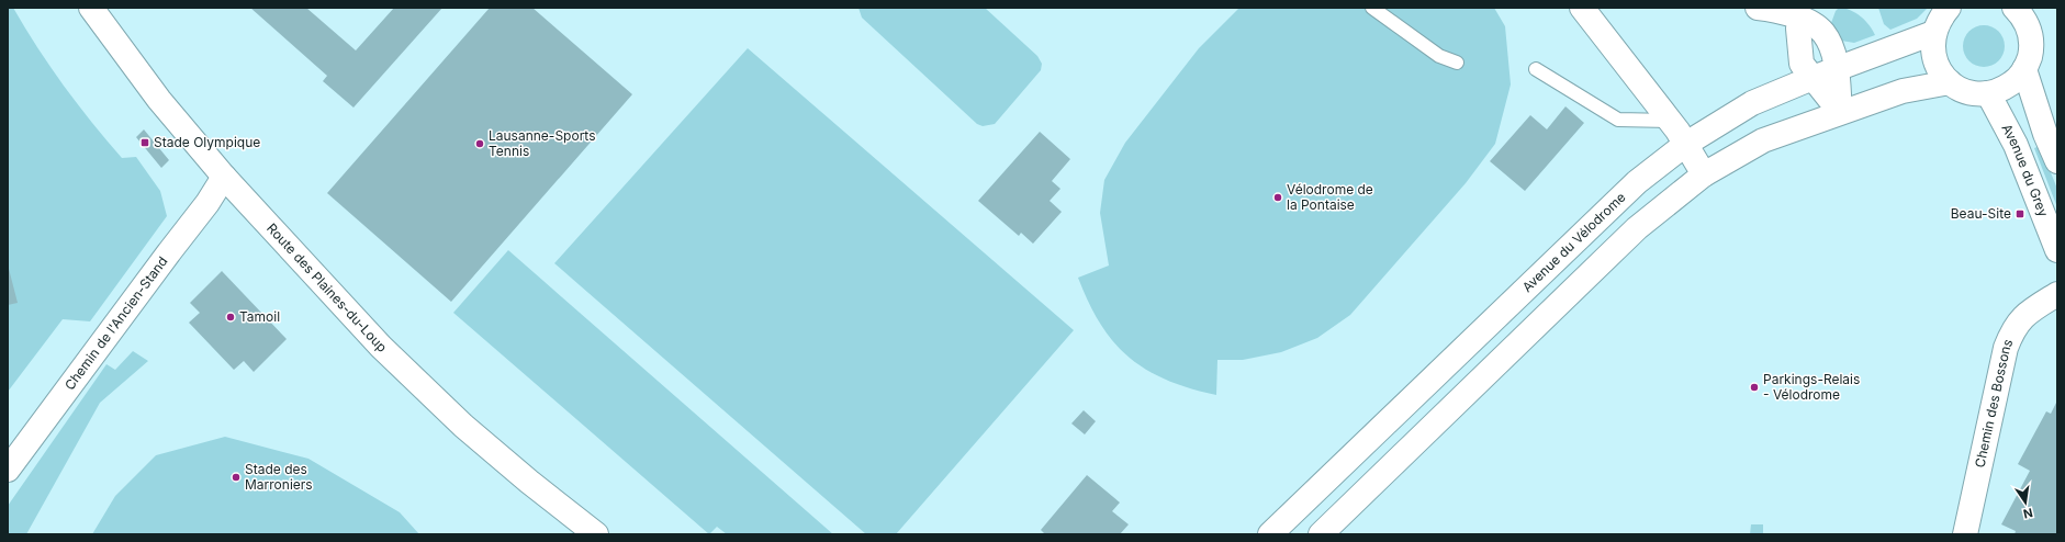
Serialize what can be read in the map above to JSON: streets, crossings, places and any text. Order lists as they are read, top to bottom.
{
  "streets": {
    "street": [
      "Avenue du Grey",
      "Avenue du Vélodrome",
      "Route des Plaines-du-Loup",
      "Chemin de l'Ancien-Stand",
      "Chemin des Bossons"
    ]
  },
  "crossings": [
    ["Route des Plaines-du-Loup", "Chemin de l'Ancien-Stand"]
  ],
  "places": {
    "transit": ["Stade Olympique", "Beau-Site"],
    "other": [
      "Lausanne-Sports Tennis",
      "Vélodrome de la Pontaise",
      "Tamoil",
      "Parkings-Relais - Vélodrome",
      "Stade des Marroniers"
    ]
  },
  "north": "bottom"
}
